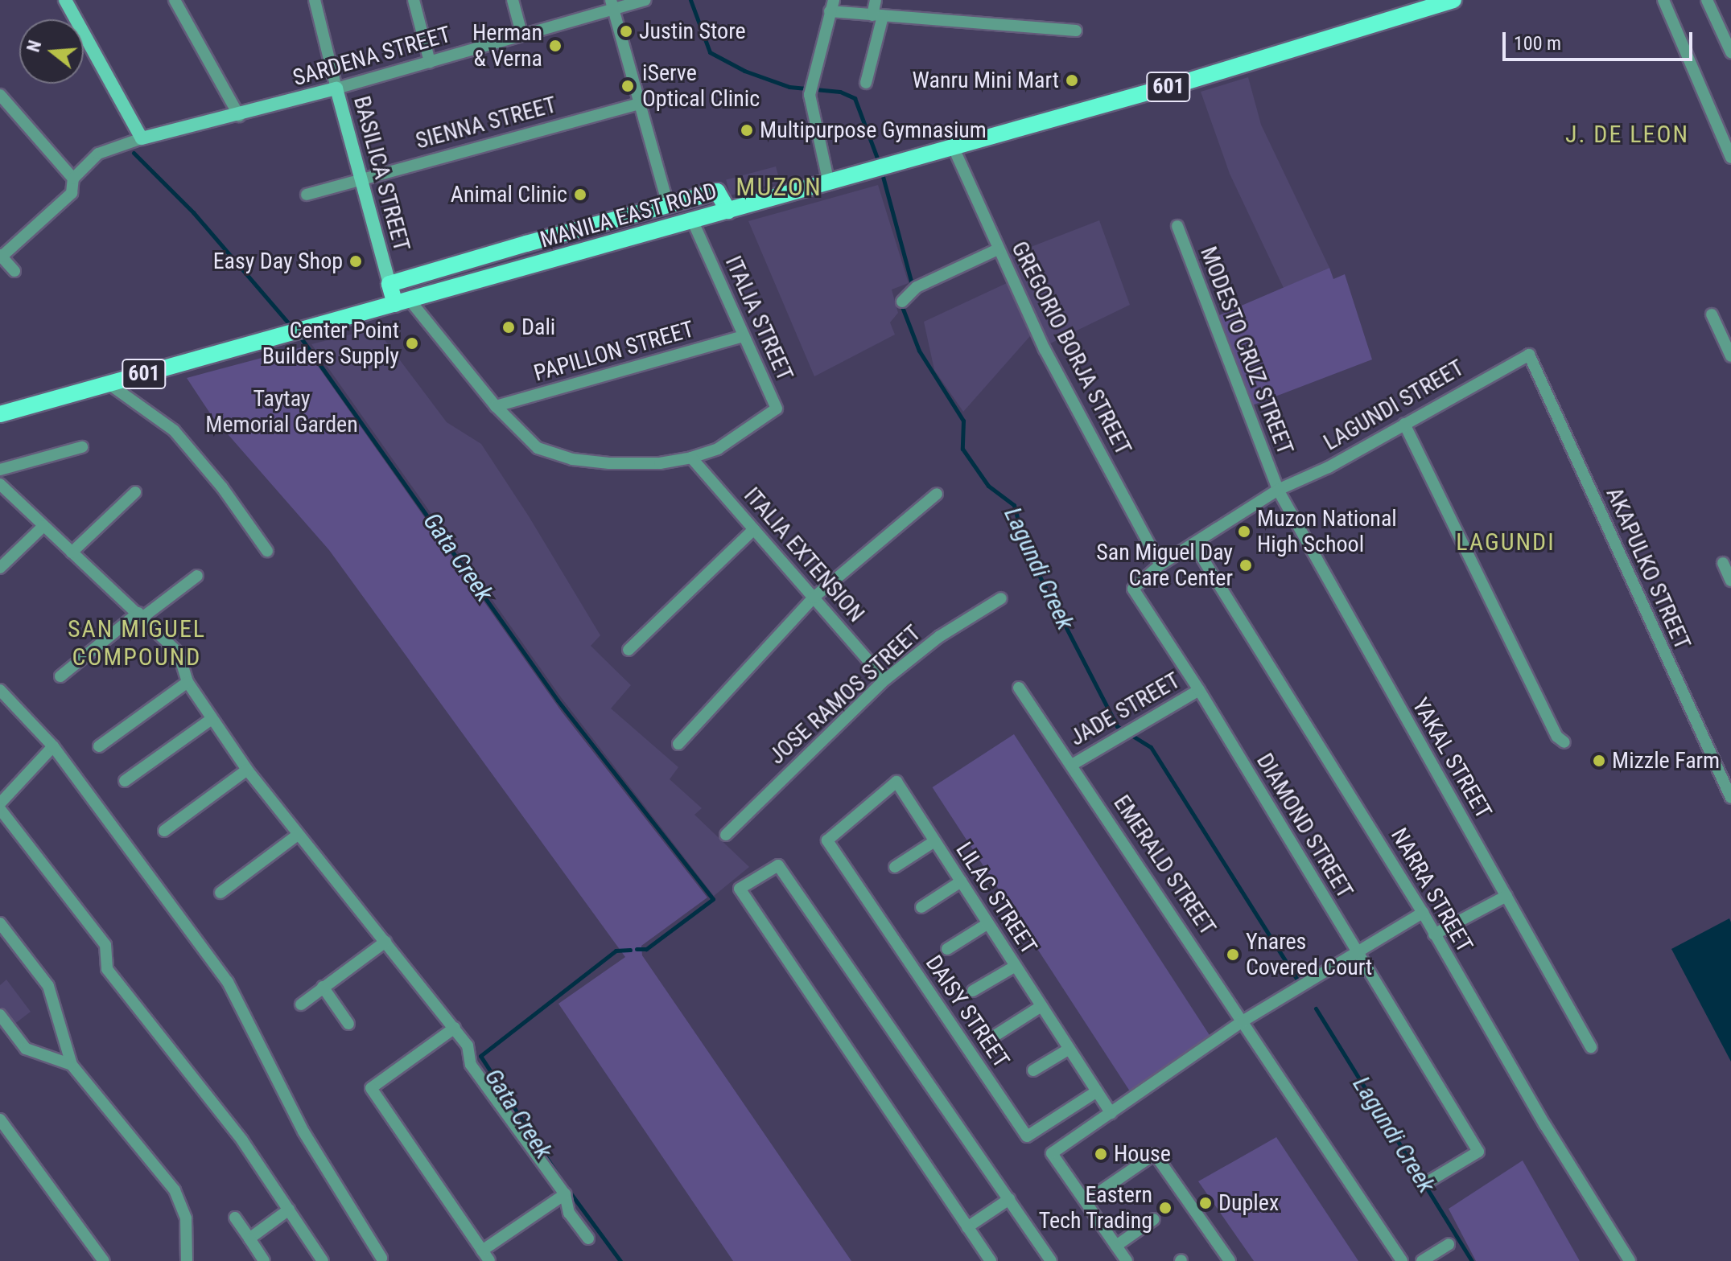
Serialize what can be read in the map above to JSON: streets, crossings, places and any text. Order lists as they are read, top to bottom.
{
  "streets": {
    "main road": ["601", "MANILA EAST ROAD"],
    "street": [
      "SARDENA STREET",
      "SIENNA STREET",
      "BASILICA STREET",
      "ITALIA STREET",
      "GREGORIO BORJA STREET",
      "MODESTO CRUZ STREET",
      "PAPILLON STREET",
      "LAGUNDI STREET",
      "ITALIA EXTENSION",
      "AKAPULKO STREET",
      "JOSE RAMOS STREET",
      "JADE STREET",
      "YAKAL STREET",
      "DIAMOND STREET",
      "EMERALD STREET",
      "NARRA STREET",
      "LILAC STREET",
      "DAISY STREET"
    ]
  },
  "crossings": [
    ["SARDENA STREET", "BASILICA STREET"],
    ["SIENNA STREET", "BASILICA STREET"],
    ["MANILA EAST ROAD", "ITALIA STREET"],
    ["MANILA EAST ROAD", "GREGORIO BORJA STREET"],
    ["ITALIA STREET", "PAPILLON STREET"],
    ["ITALIA STREET", "ITALIA EXTENSION"],
    ["GREGORIO BORJA STREET", "LAGUNDI STREET"],
    ["MODESTO CRUZ STREET", "LAGUNDI STREET"],
    ["MODESTO CRUZ STREET", "YAKAL STREET"],
    ["LAGUNDI STREET", "AKAPULKO STREET"],
    ["LAGUNDI STREET", "YAKAL STREET"],
    ["LAGUNDI STREET", "DIAMOND STREET"],
    ["LAGUNDI STREET", "NARRA STREET"],
    ["ITALIA EXTENSION", "JOSE RAMOS STREET"],
    ["JADE STREET", "DIAMOND STREET"],
    ["JADE STREET", "EMERALD STREET"],
    ["LILAC STREET", "DAISY STREET"]
  ],
  "districts": [
    "J. DE LEON",
    "MUZON",
    "LAGUNDI",
    "SAN MIGUEL COMPOUND"
  ],
  "water": ["Gata Creek", "Lagundi Creek"],
  "parks": ["Taytay Memorial Garden"],
  "places": [
    "Justin Store",
    "Herman & Verna",
    "Wanru Mini Mart",
    "iServe Optical Clinic",
    "Multipurpose Gymnasium",
    "Animal Clinic",
    "Easy Day Shop",
    "Dali",
    "Center Point Builders Supply",
    "Muzon National High School",
    "San Miguel Day Care Center",
    "Mizzle Farm",
    "Ynares Covered Court",
    "House",
    "Duplex",
    "Eastern Tech Trading"
  ],
  "scale_bar": "100 m",
  "north": "left"
}
